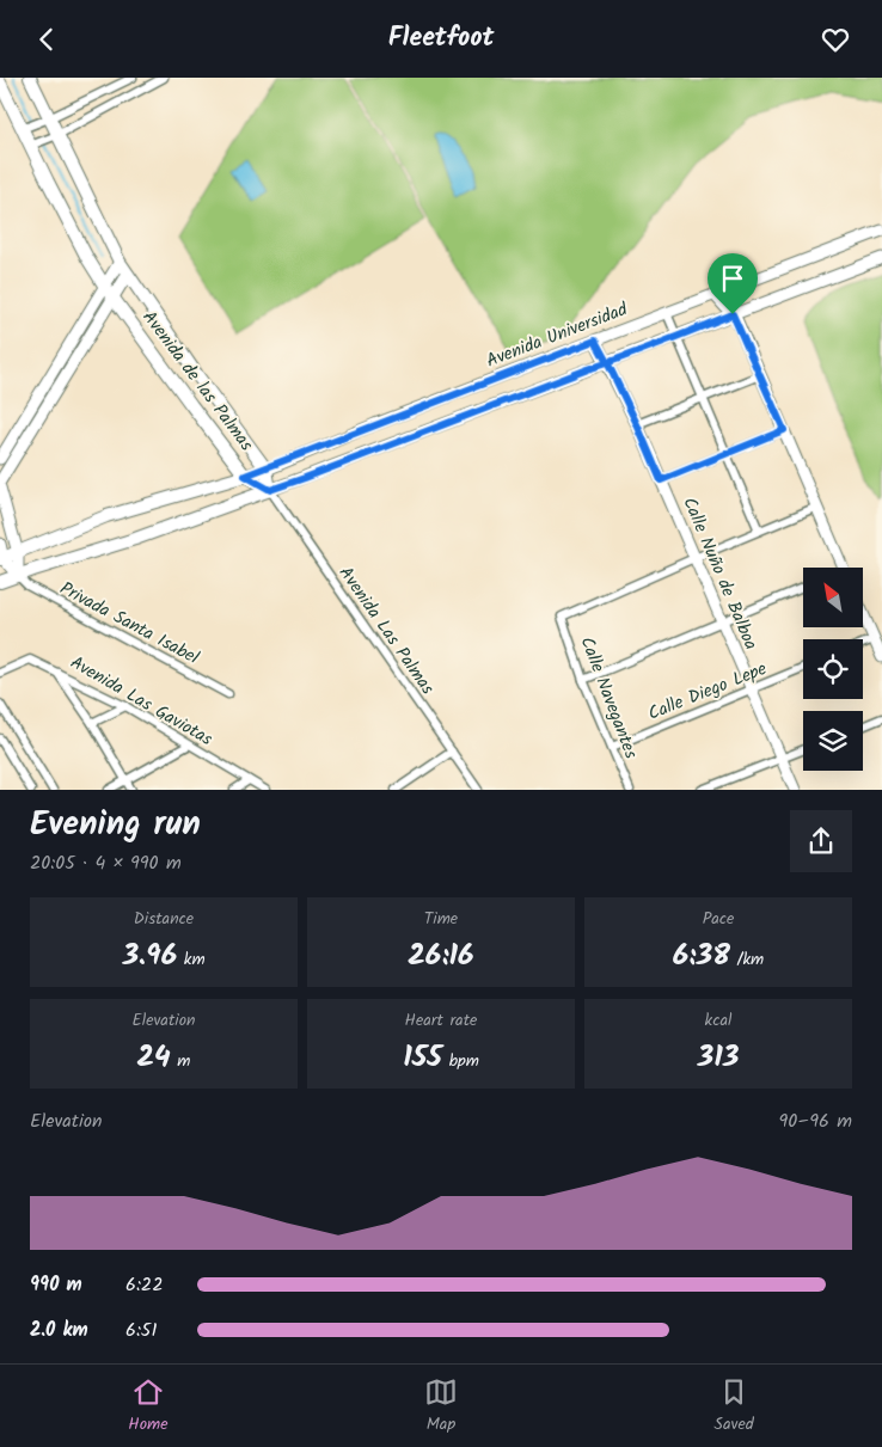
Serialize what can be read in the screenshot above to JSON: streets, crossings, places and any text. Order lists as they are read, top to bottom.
{
  "streets": {
    "main road": ["Avenida Universidad", "Avenida de las Palmas", "Calle Nuño de Balboa"],
    "street": [
      "Privada Santa Isabel",
      "Avenida Las Palmas",
      "Calle Diego Lepe",
      "Calle Navegantes",
      "Avenida Las Gaviotas"
    ]
  },
  "crossings": [
    ["Avenida Universidad", "Avenida de las Palmas"],
    ["Avenida Universidad", "Calle Nuño de Balboa"],
    ["Avenida de las Palmas", "Avenida Las Palmas"],
    ["Calle Nuño de Balboa", "Calle Diego Lepe"],
    ["Calle Nuño de Balboa", "Calle Navegantes"],
    ["Calle Diego Lepe", "Calle Navegantes"]
  ],
  "north": "top left",
  "page": {
    "header": "Fleetfoot",
    "heading": ["Evening run", "20:05 · 4 × 990 m"],
    "stats": [
      ["Distance", "3.96 km"],
      ["Time", "26:16"],
      ["Pace", "6:38 /km"],
      ["Elevation", "24 m"],
      ["Heart rate", "155 bpm"],
      ["kcal", "313"]
    ],
    "chart": ["Elevation", "90–96 m"],
    "list": [
      {
        "name": "990 m",
        "note": "6:22"
      },
      {
        "name": "2.0 km",
        "note": "6:51"
      }
    ],
    "tabs": ["Home", "Map", "Saved"]
  }
}
